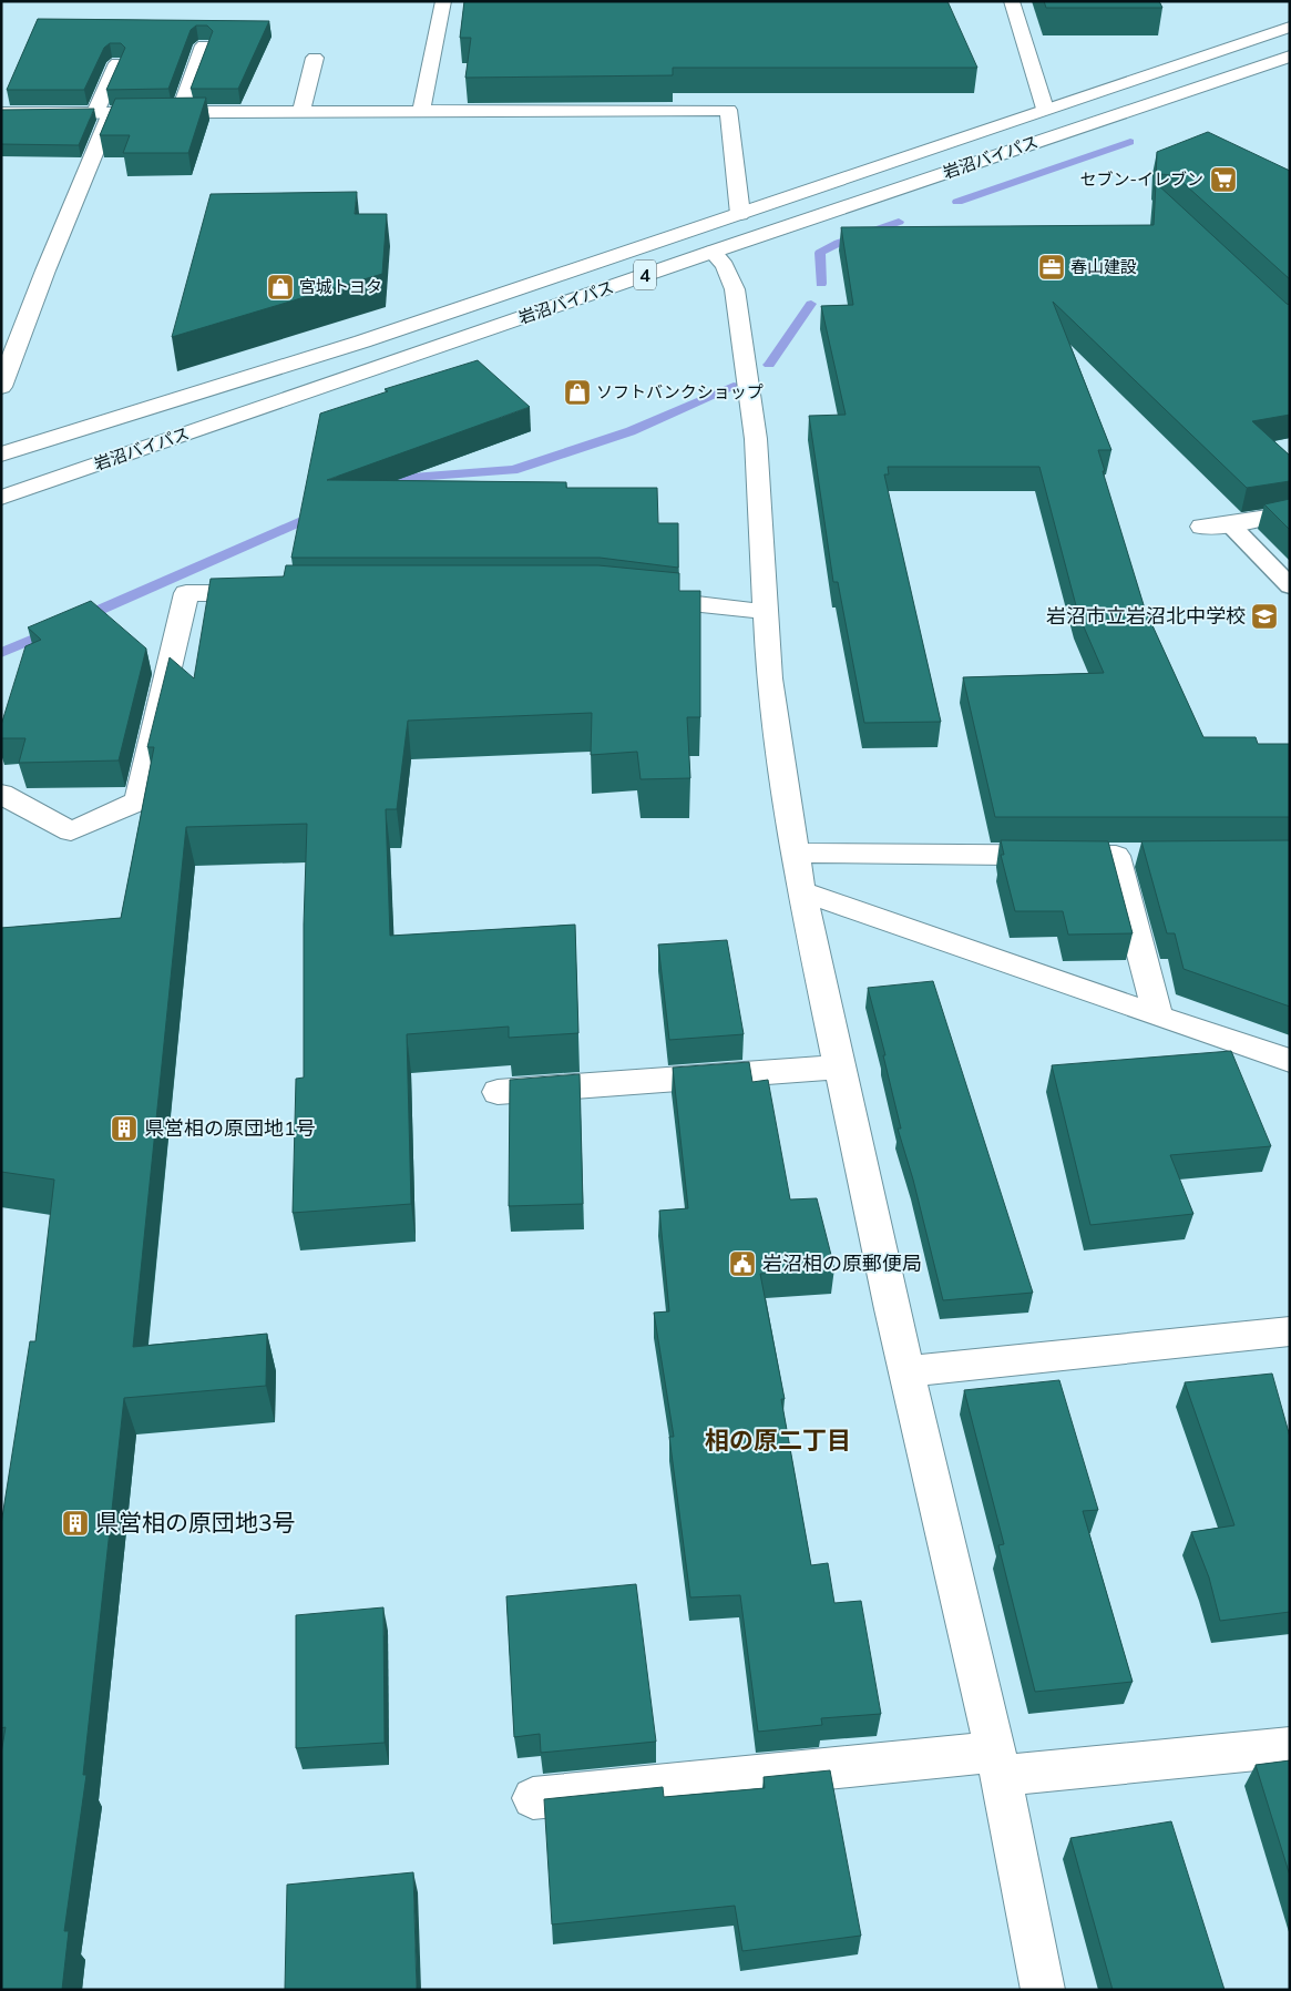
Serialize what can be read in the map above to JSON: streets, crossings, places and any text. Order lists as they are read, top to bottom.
{
  "streets": {
    "main road": ["岩沼バイパス", "4"]
  },
  "districts": ["相の原二丁目"],
  "places": {
    "supermarket": ["セブン-イレブン"],
    "office": ["春山建設"],
    "shop": ["宮城トヨタ", "ソフトバンクショップ"],
    "school or university": ["岩沼市立岩沼北中学校"],
    "building": ["県営相の原団地1号", "県営相の原団地3号"],
    "public building": ["岩沼相の原郵便局"]
  }
}
